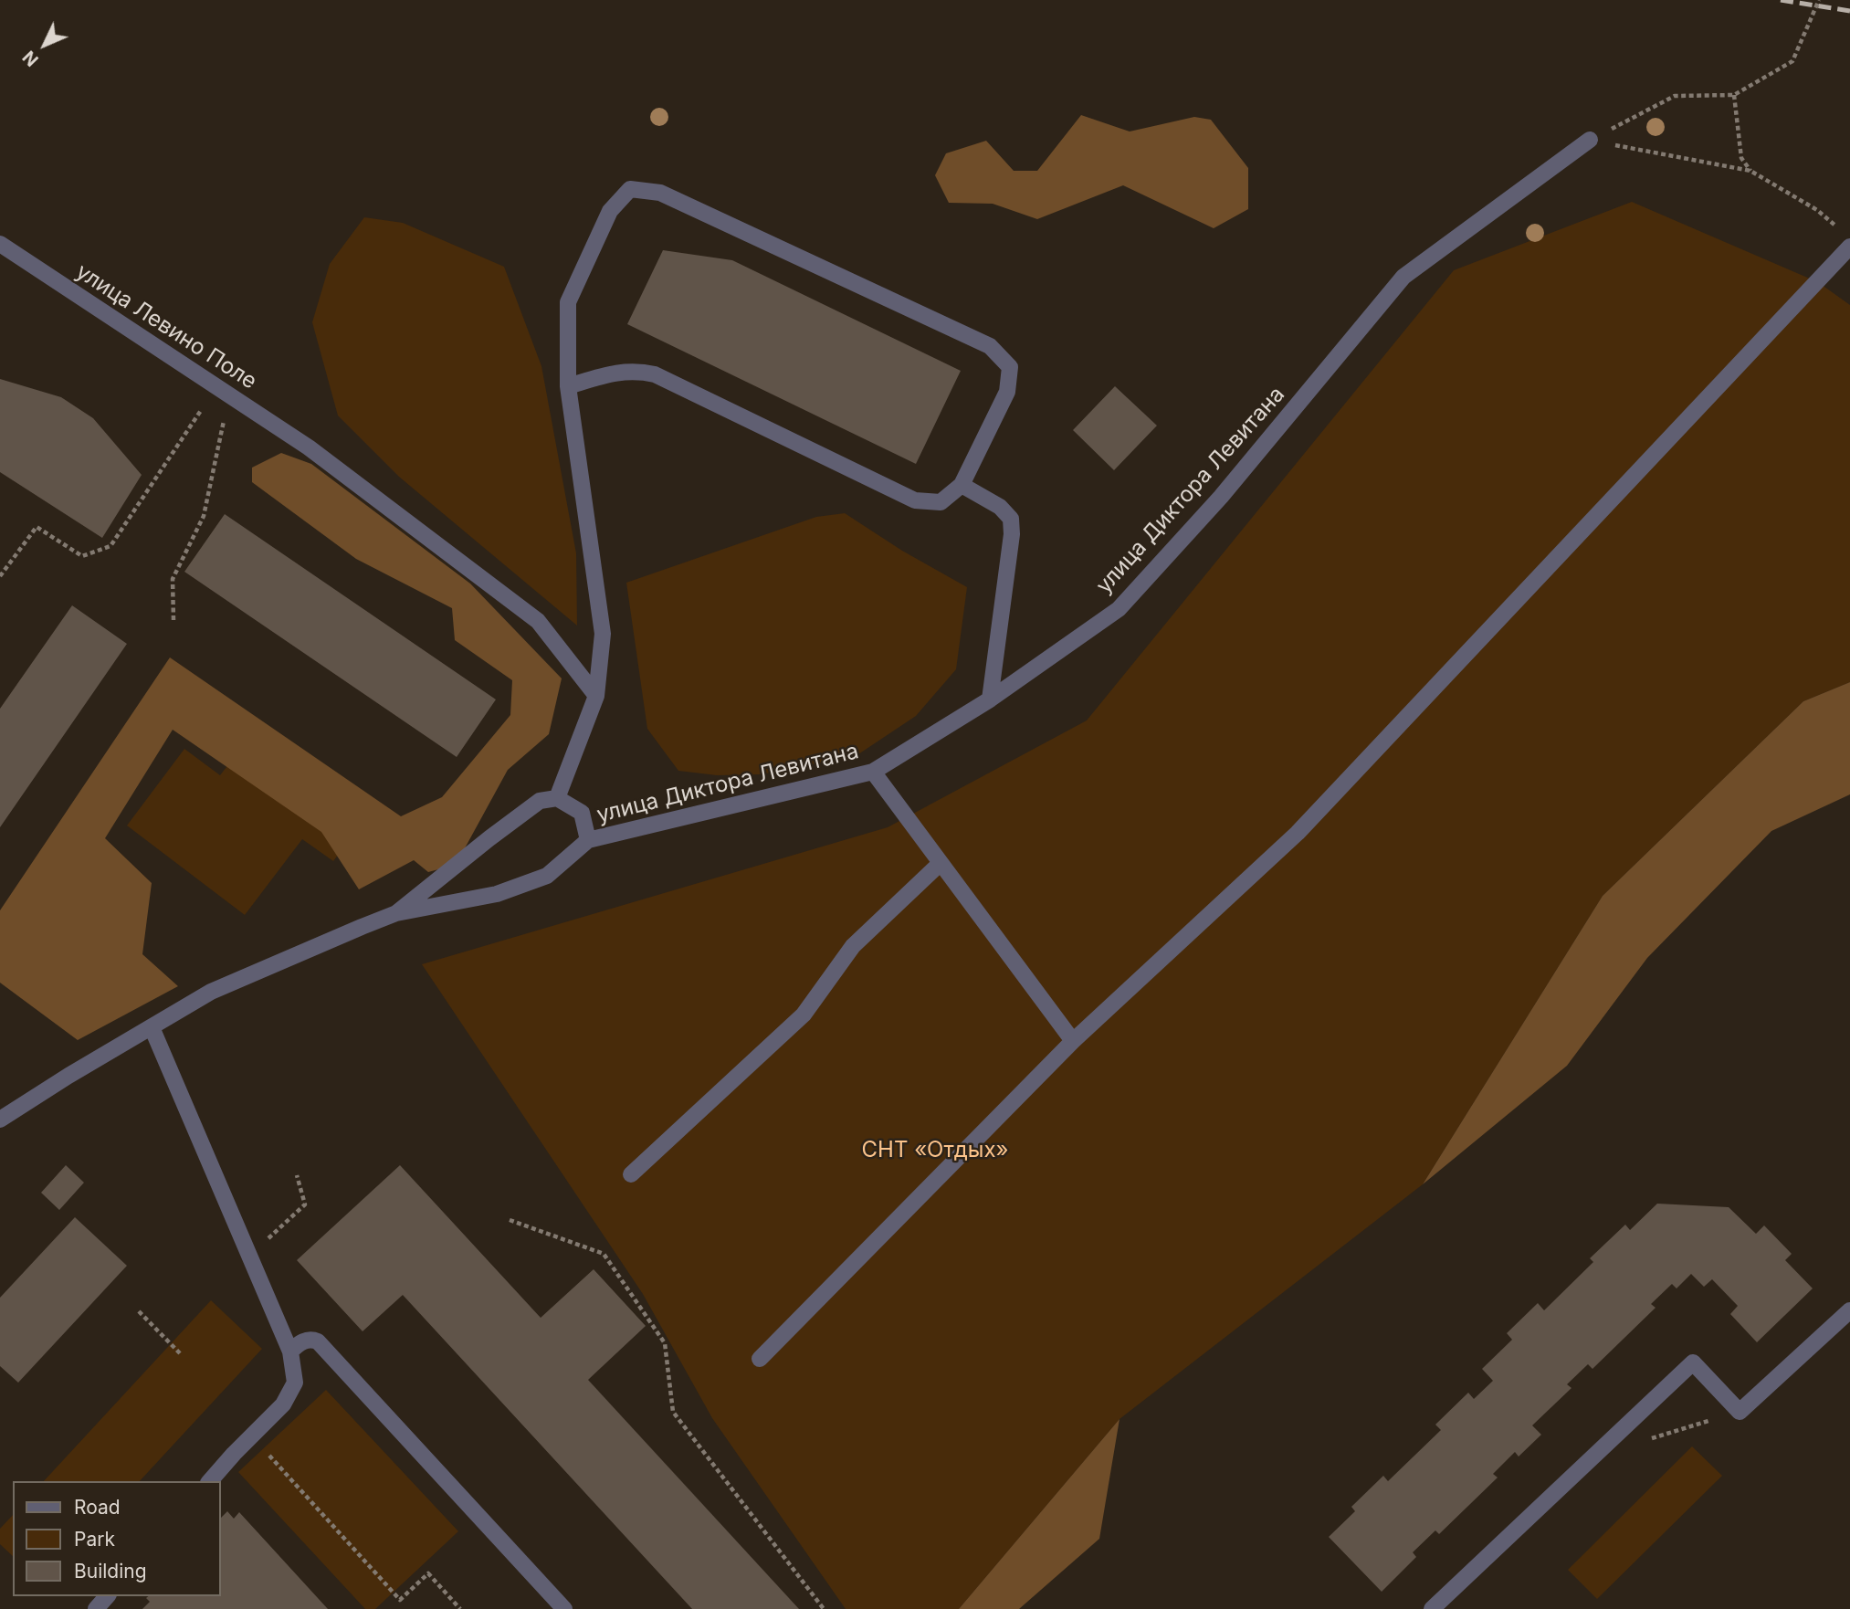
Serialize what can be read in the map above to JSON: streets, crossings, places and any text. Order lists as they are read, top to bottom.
{
  "streets": {
    "street": ["улица Левино Поле", "улица Диктора Левитана"]
  },
  "parks": ["СНТ «Отдых»"],
  "legend": ["Road", "Park", "Building"],
  "north": "bottom left"
}
